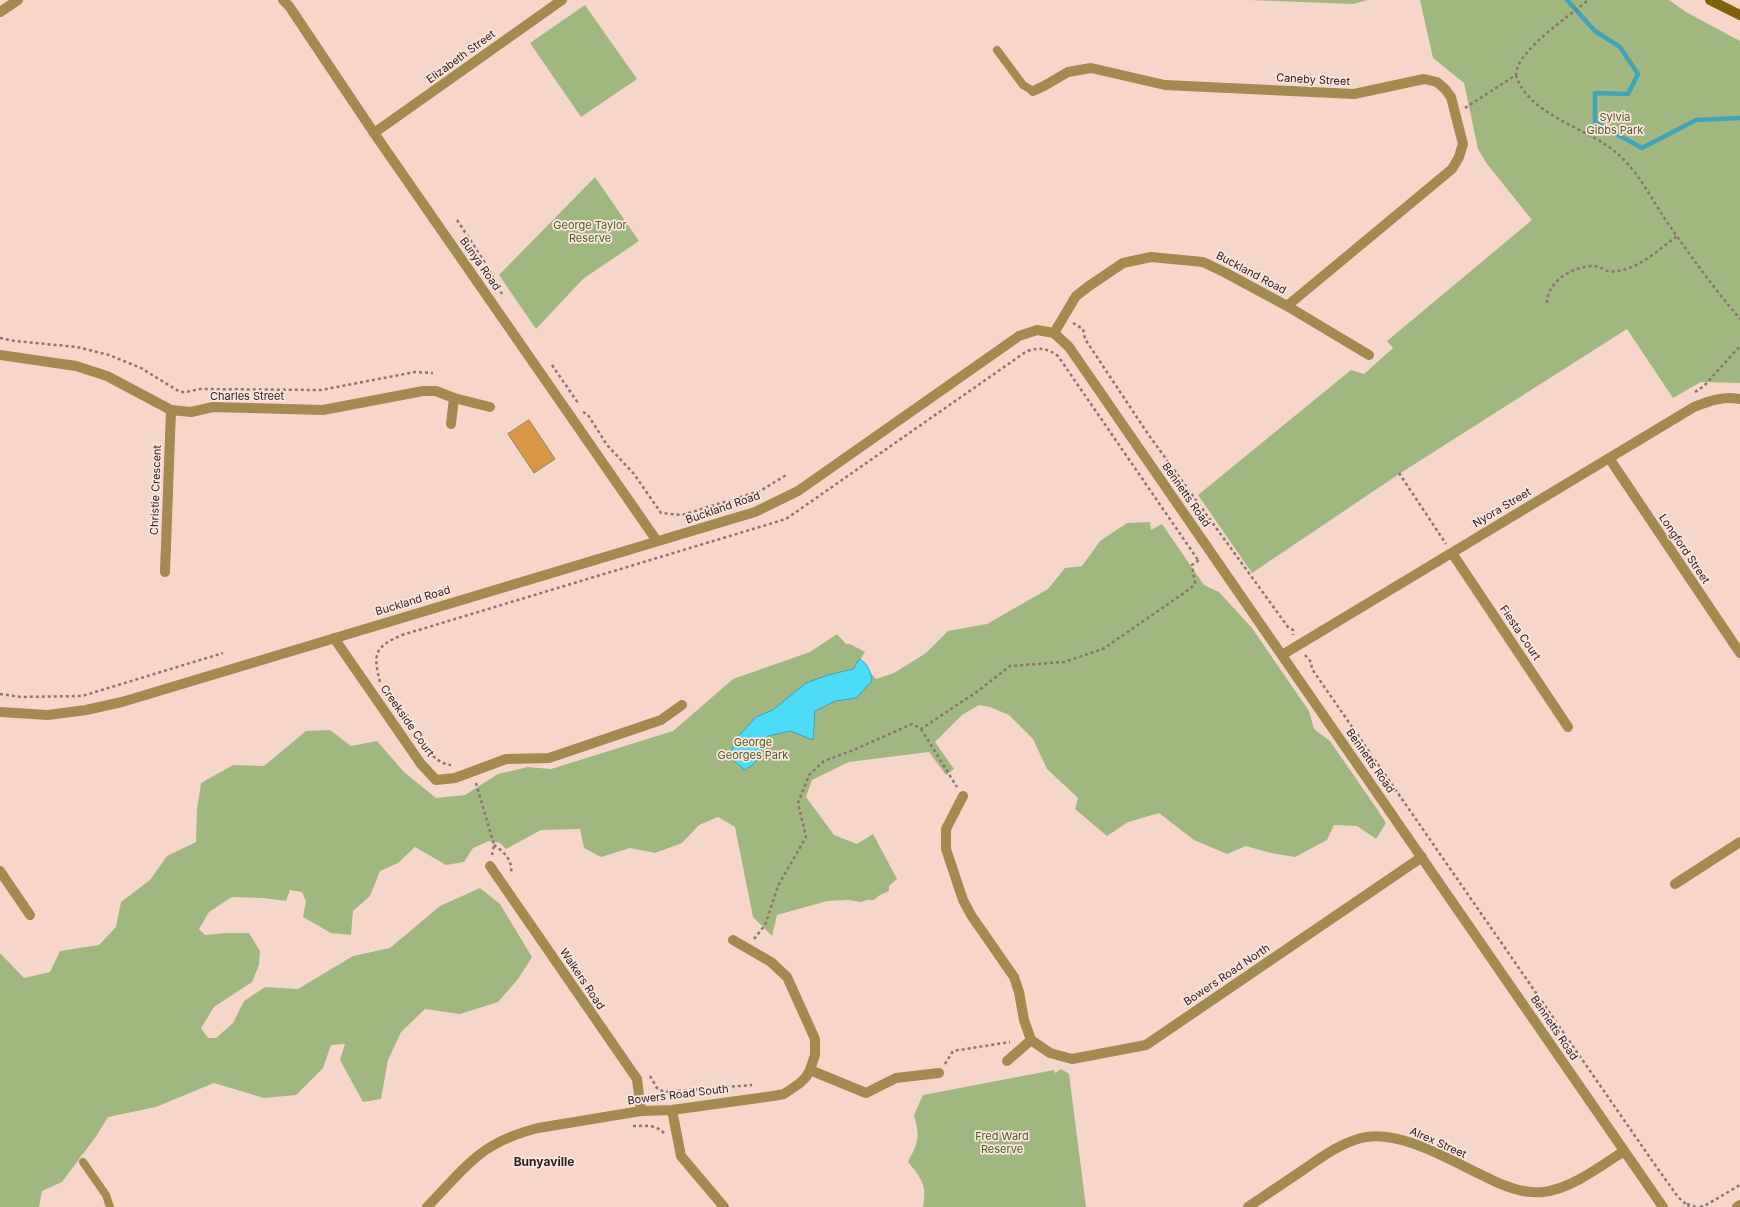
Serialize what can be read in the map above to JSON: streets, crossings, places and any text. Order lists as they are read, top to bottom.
{
  "streets": {
    "street": [
      "Elizabeth Street",
      "Caneby Street",
      "Bunya Road",
      "Buckland Road",
      "Charles Street",
      "Christie Crescent",
      "Bennetts Road",
      "Nyora Street",
      "Longford Street",
      "Fiesta Court",
      "Creekside Court",
      "Bowers Road North",
      "Walkers Road",
      "Bowers Road South",
      "Alrex Street"
    ]
  },
  "crossings": [
    ["Elizabeth Street", "Bunya Road"],
    ["Caneby Street", "Buckland Road"],
    ["Bunya Road", "Buckland Road"],
    ["Buckland Road", "Bennetts Road"],
    ["Buckland Road", "Creekside Court"],
    ["Charles Street", "Christie Crescent"],
    ["Bennetts Road", "Nyora Street"],
    ["Bennetts Road", "Bowers Road North"],
    ["Bennetts Road", "Alrex Street"],
    ["Nyora Street", "Longford Street"],
    ["Nyora Street", "Fiesta Court"],
    ["Walkers Road", "Bowers Road South"]
  ],
  "districts": ["Bunyaville"],
  "parks": [
    "Sylvia Gibbs Park",
    "George Taylor Reserve",
    "George Georges Park",
    "Fred Ward Reserve"
  ]
}
